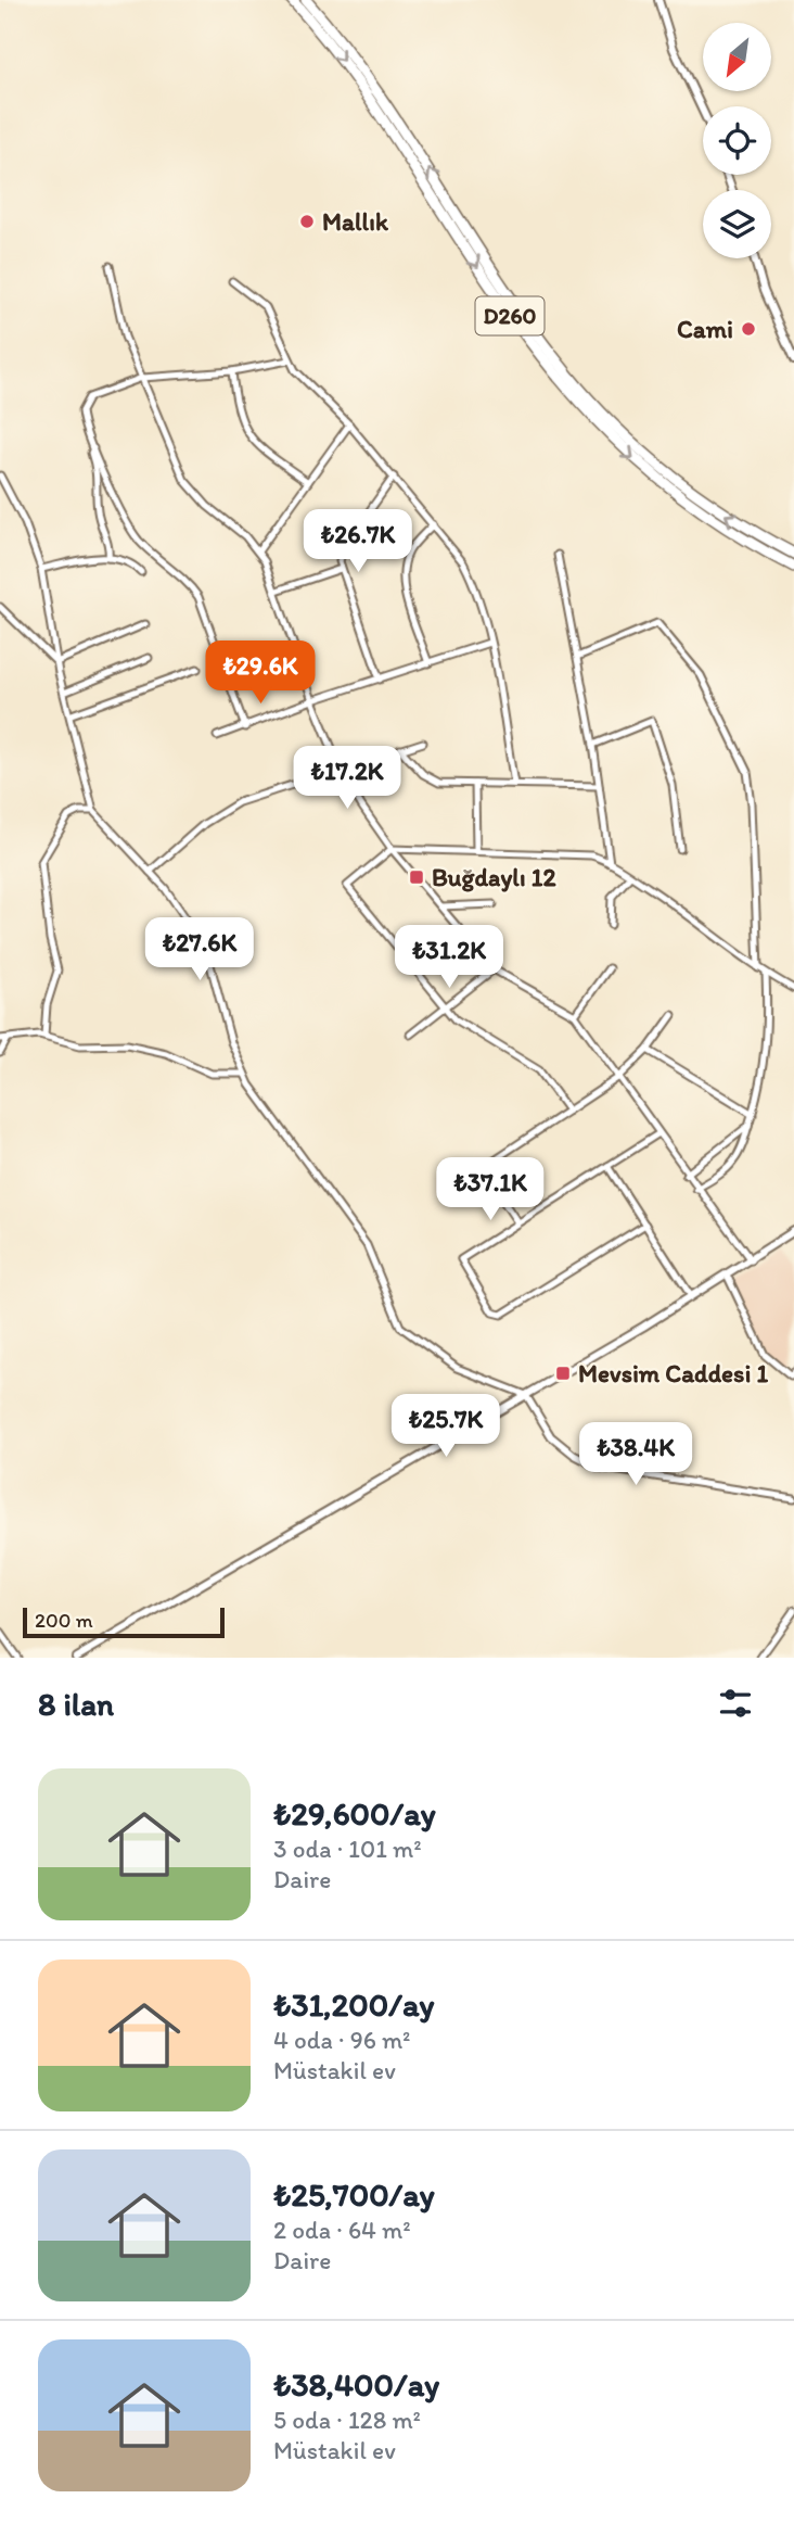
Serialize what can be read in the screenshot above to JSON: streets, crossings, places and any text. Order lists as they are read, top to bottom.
{
  "streets": {
    "highway": ["D260"]
  },
  "places": {
    "other": ["Mallık", "Cami"],
    "transit": ["Buğdaylı 12", "Mevsim Caddesi 1"]
  },
  "scale_bar": "200 m",
  "north": "bottom left",
  "page": {
    "price": [
      "₺26.7K",
      "₺29.6K",
      "₺17.2K",
      "₺27.6K",
      "₺31.2K",
      "₺37.1K",
      "₺25.7K",
      "₺38.4K"
    ],
    "scale": "200 m",
    "heading": "8 ilan",
    "list": [
      {
        "name": "₺29,600/ay",
        "note": "3 oda · 101 m² · Daire"
      },
      {
        "name": "₺31,200/ay",
        "note": "4 oda · 96 m² · Müstakil ev"
      },
      {
        "name": "₺25,700/ay",
        "note": "2 oda · 64 m² · Daire"
      },
      {
        "name": "₺38,400/ay",
        "note": "5 oda · 128 m² · Müstakil ev"
      }
    ]
  }
}
